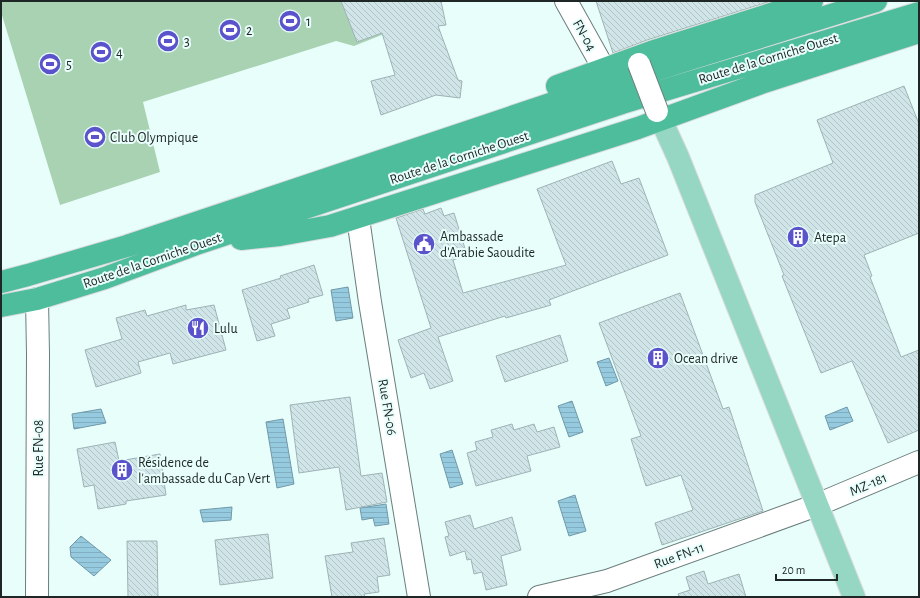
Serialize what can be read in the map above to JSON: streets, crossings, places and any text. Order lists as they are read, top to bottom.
{
  "streets": {
    "highway": ["Route de la Corniche Ouest"],
    "street": [
      "FN-04",
      "Rue FN-06",
      "Rue FN-08",
      "MZ-181",
      "Rue FN-11"
    ]
  },
  "crossings": [
    ["Route de la Corniche Ouest", "Rue FN-08"],
    ["MZ-181", "Rue FN-11"]
  ],
  "places": {
    "sports": [
      "1",
      "2",
      "3",
      "4",
      "5",
      "Club Olympique"
    ],
    "building": ["Atepa", "Ocean drive", "Résidence de l'ambassade du Cap Vert"],
    "public building": ["Ambassade d'Arabie Saoudite"],
    "restaurant": ["Lulu"]
  },
  "scale_bar": "20 m"
}
